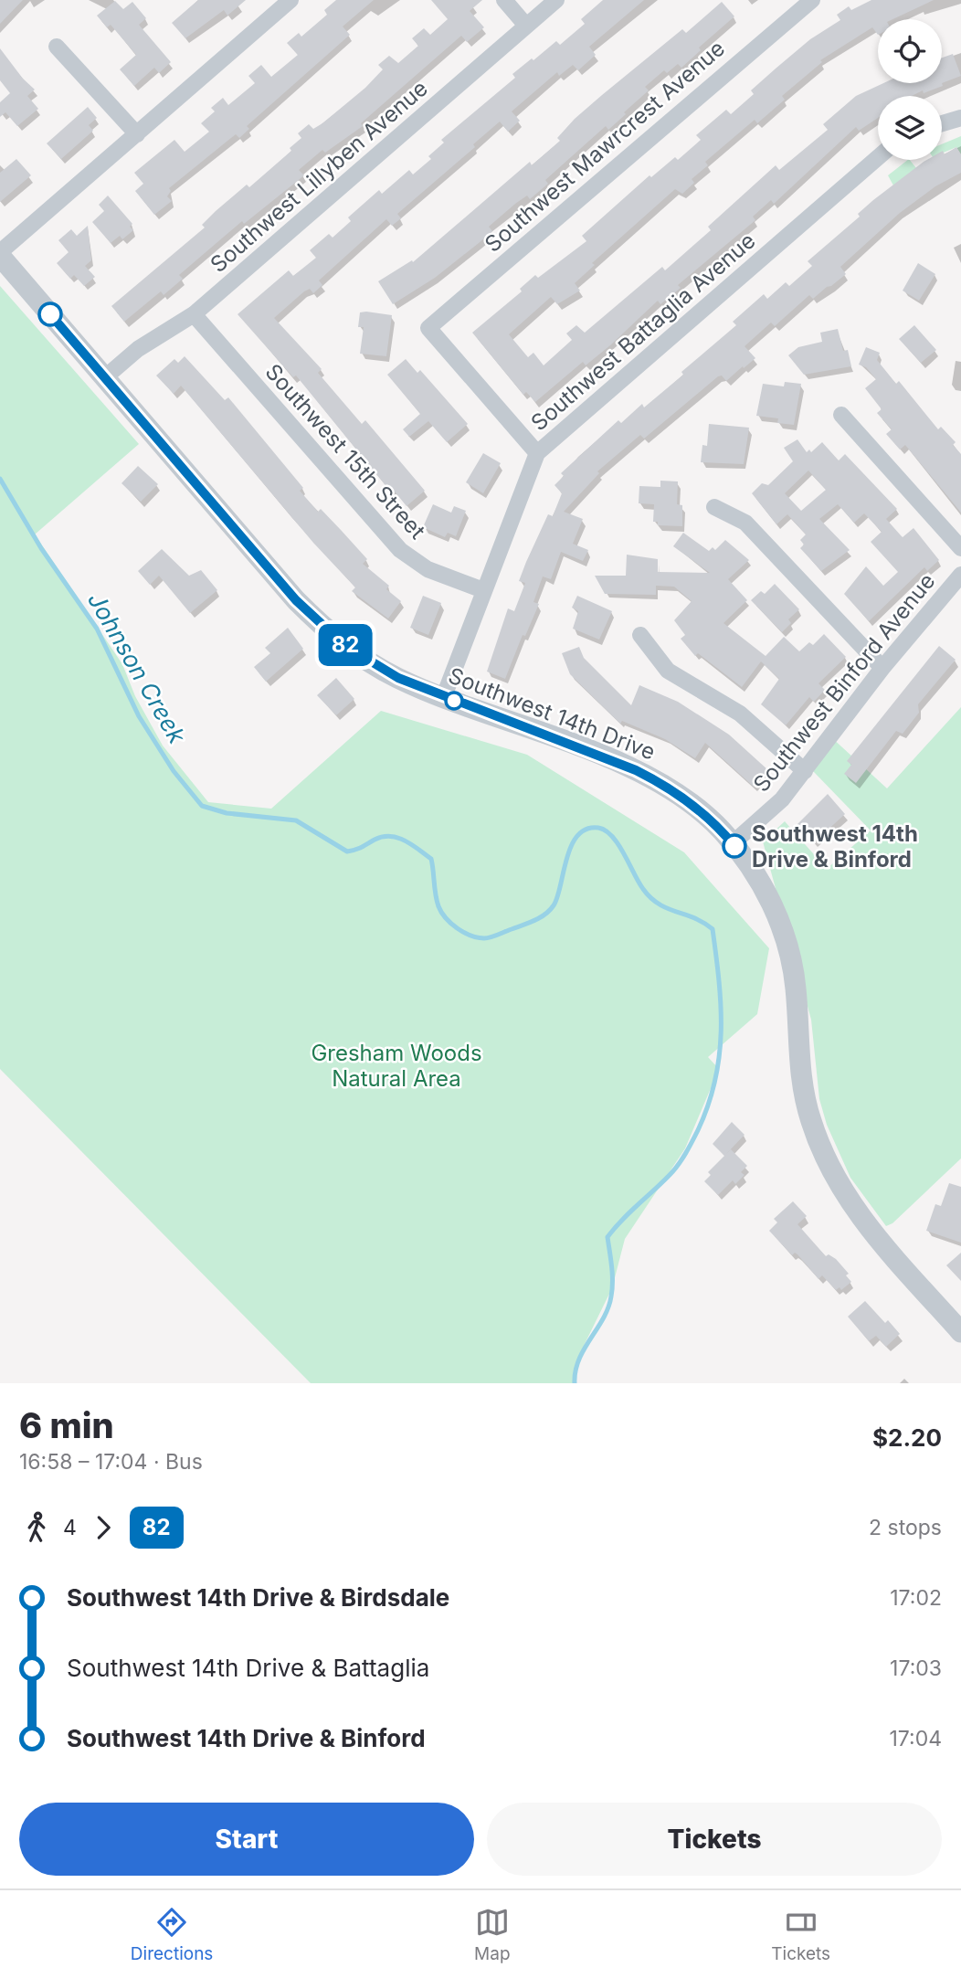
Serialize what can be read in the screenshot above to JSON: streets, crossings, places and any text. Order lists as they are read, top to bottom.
{
  "streets": {
    "street": [
      "Southwest Mawrcrest Avenue",
      "Southwest Lillyben Avenue",
      "Southwest Battaglia Avenue",
      "Southwest 15th Street",
      "Southwest Binford Avenue",
      "Southwest 14th Drive"
    ]
  },
  "crossings": [
    ["Southwest Mawrcrest Avenue", "Southwest Battaglia Avenue"],
    ["Southwest Lillyben Avenue", "Southwest 15th Street"],
    ["Southwest Lillyben Avenue", "Southwest 14th Drive"],
    ["Southwest Battaglia Avenue", "Southwest 15th Street"],
    ["Southwest Battaglia Avenue", "Southwest 14th Drive"],
    ["Southwest Binford Avenue", "Southwest 14th Drive"]
  ],
  "water": ["Johnson Creek"],
  "parks": ["Gresham Woods Natural Area"],
  "places": ["Southwest 14th Drive & Binford"],
  "lines": ["bus line 82"],
  "page": {
    "on_map": "82",
    "heading": ["6 min", "16:58 – 17:04 · Bus", "$2.20"],
    "legs": ["4", "82", "2 stops"],
    "list": [
      {
        "name": "Southwest 14th Drive & Birdsdale",
        "value": "17:02"
      },
      {
        "name": "Southwest 14th Drive & Battaglia",
        "value": "17:03"
      },
      {
        "name": "Southwest 14th Drive & Binford",
        "value": "17:04"
      }
    ],
    "buttons": ["Start", "Tickets"],
    "tabs": ["Directions", "Map", "Tickets"]
  }
}
